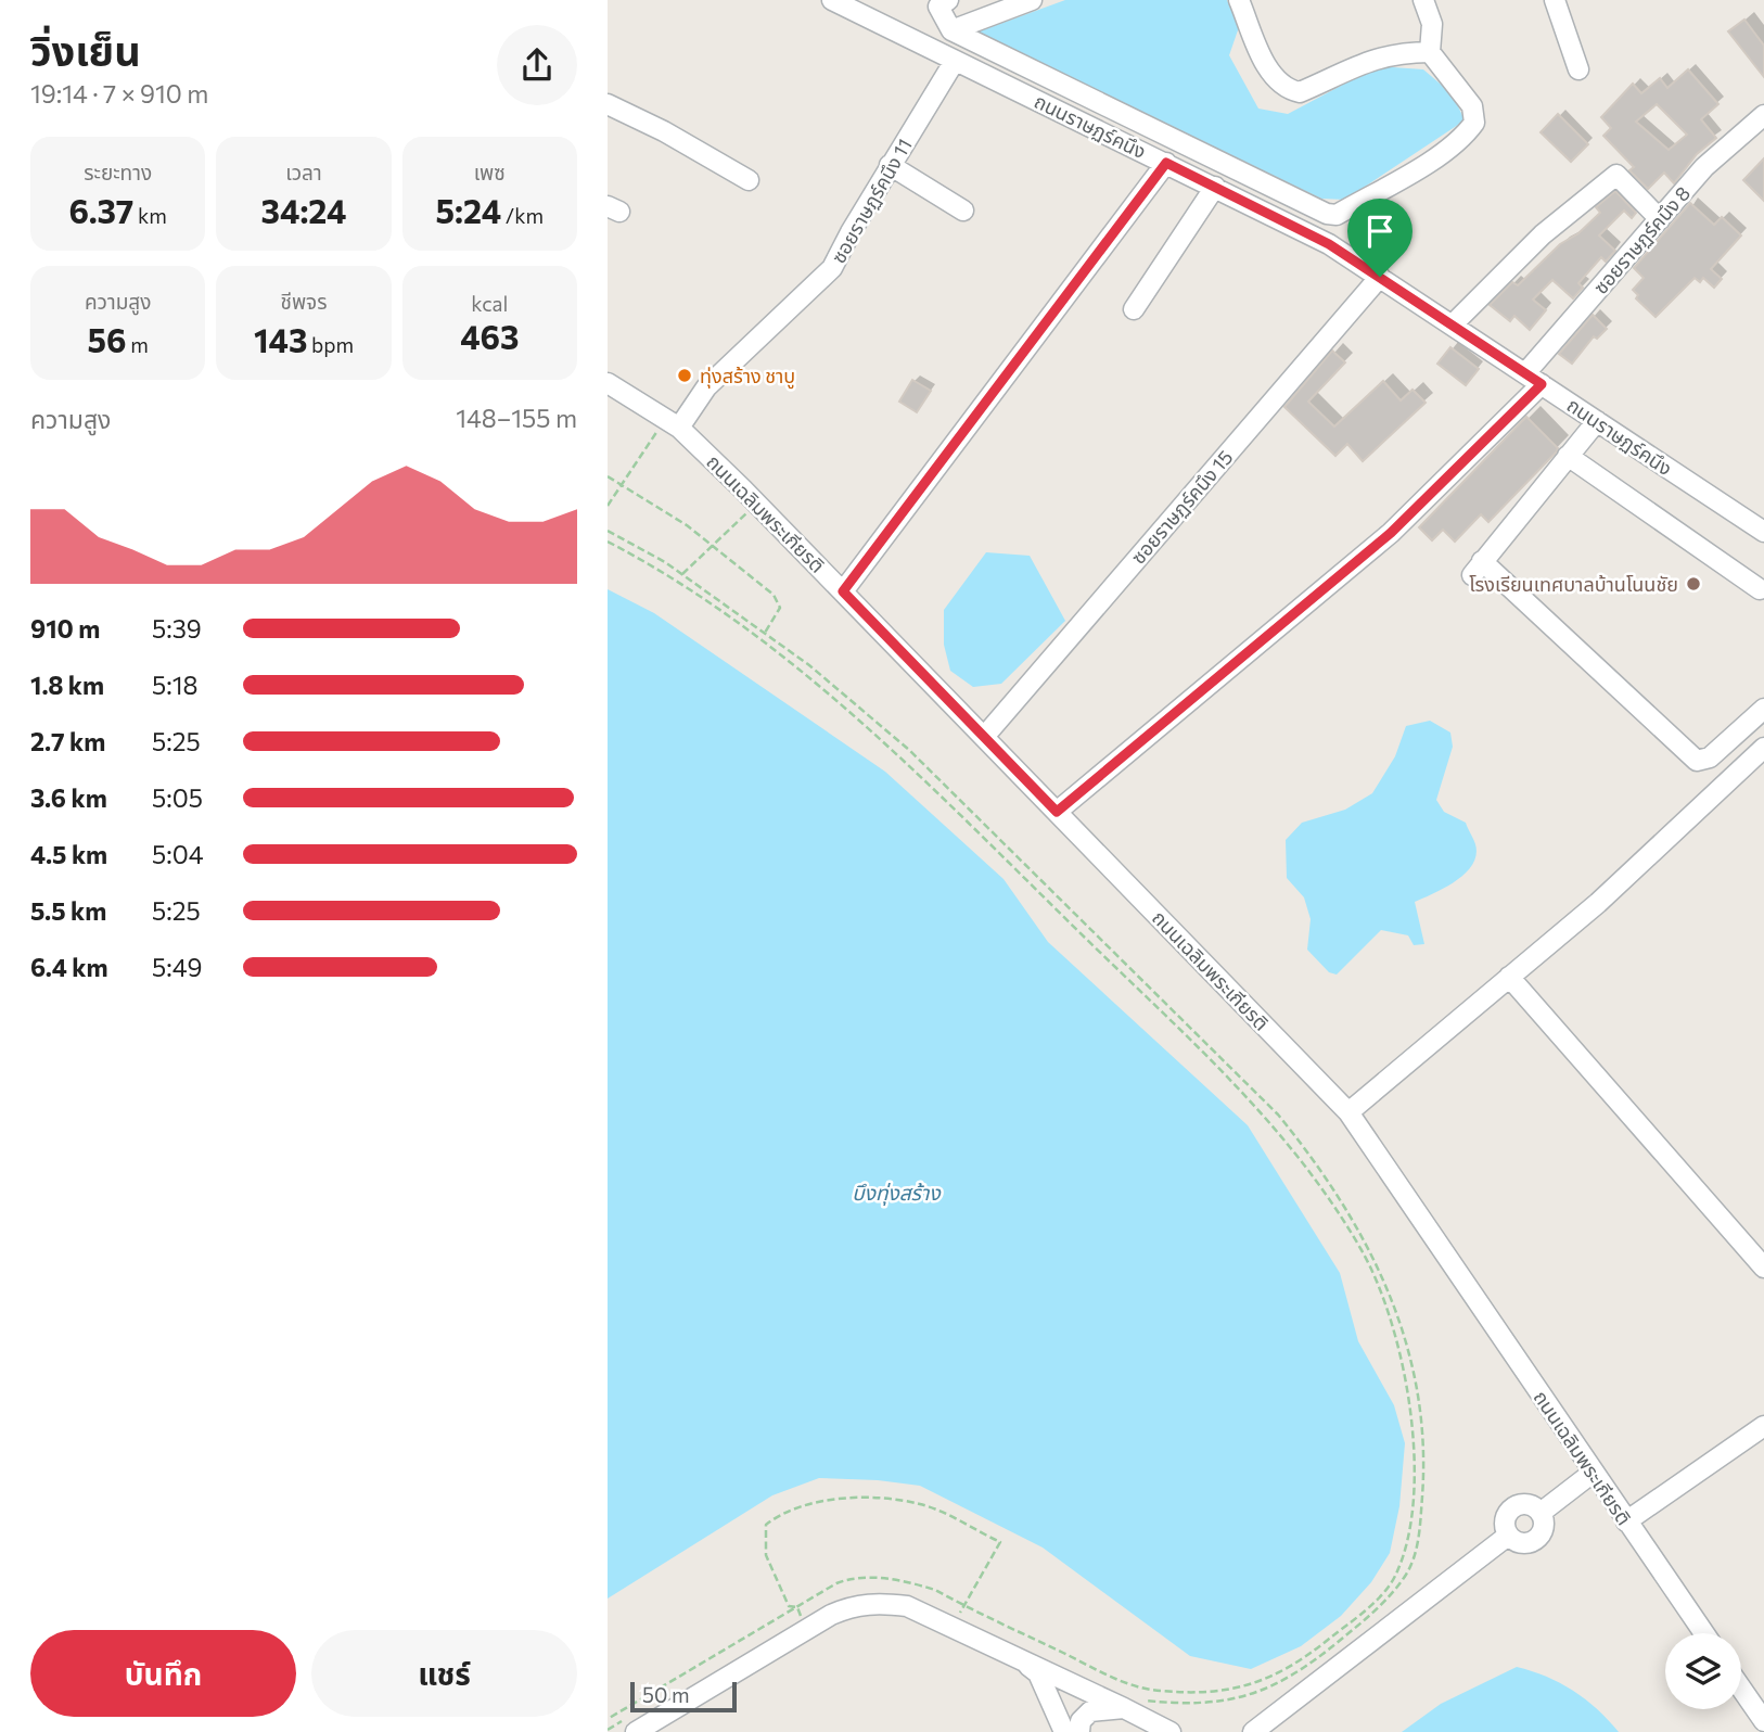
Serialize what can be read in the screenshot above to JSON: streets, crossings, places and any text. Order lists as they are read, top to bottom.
{
  "streets": {
    "street": [
      "ถนนราษฏร์คนึง",
      "ซอยราษฏร์คนึง 11",
      "ซอยราษฏร์คนึง 8",
      "ซอยราษฏร์คนึง 15",
      "ถนนเฉลิมพระเกียรติ"
    ]
  },
  "crossings": [
    ["ถนนราษฏร์คนึง", "ซอยราษฏร์คนึง 11"],
    ["ถนนราษฏร์คนึง", "ซอยราษฏร์คนึง 8"],
    ["ถนนราษฏร์คนึง", "ซอยราษฏร์คนึง 15"],
    ["ซอยราษฏร์คนึง 11", "ถนนเฉลิมพระเกียรติ"],
    ["ซอยราษฏร์คนึง 8", "ถนนเฉลิมพระเกียรติ"],
    ["ซอยราษฏร์คนึง 15", "ถนนเฉลิมพระเกียรติ"]
  ],
  "water": ["บึงทุ่งสร้าง"],
  "places": ["ทุ่งสร้าง ชาบู", "โรงเรียนเทศบาลบ้านโนนชัย"],
  "scale_bar": "50 m",
  "page": {
    "heading": ["วิ่งเย็น", "19:14 · 7 × 910 m"],
    "stats": [
      ["ระยะทาง", "6.37 km"],
      ["เวลา", "34:24"],
      ["เพซ", "5:24 /km"],
      ["ความสูง", "56 m"],
      ["ชีพจร", "143 bpm"],
      ["kcal", "463"]
    ],
    "chart": ["ความสูง", "148–155 m"],
    "list": [
      {
        "name": "910 m",
        "note": "5:39"
      },
      {
        "name": "1.8 km",
        "note": "5:18"
      },
      {
        "name": "2.7 km",
        "note": "5:25"
      },
      {
        "name": "3.6 km",
        "note": "5:05"
      },
      {
        "name": "4.5 km",
        "note": "5:04"
      },
      {
        "name": "5.5 km",
        "note": "5:25"
      },
      {
        "name": "6.4 km",
        "note": "5:49"
      }
    ],
    "buttons": ["บันทึก", "แชร์"],
    "scale": "50 m"
  }
}
